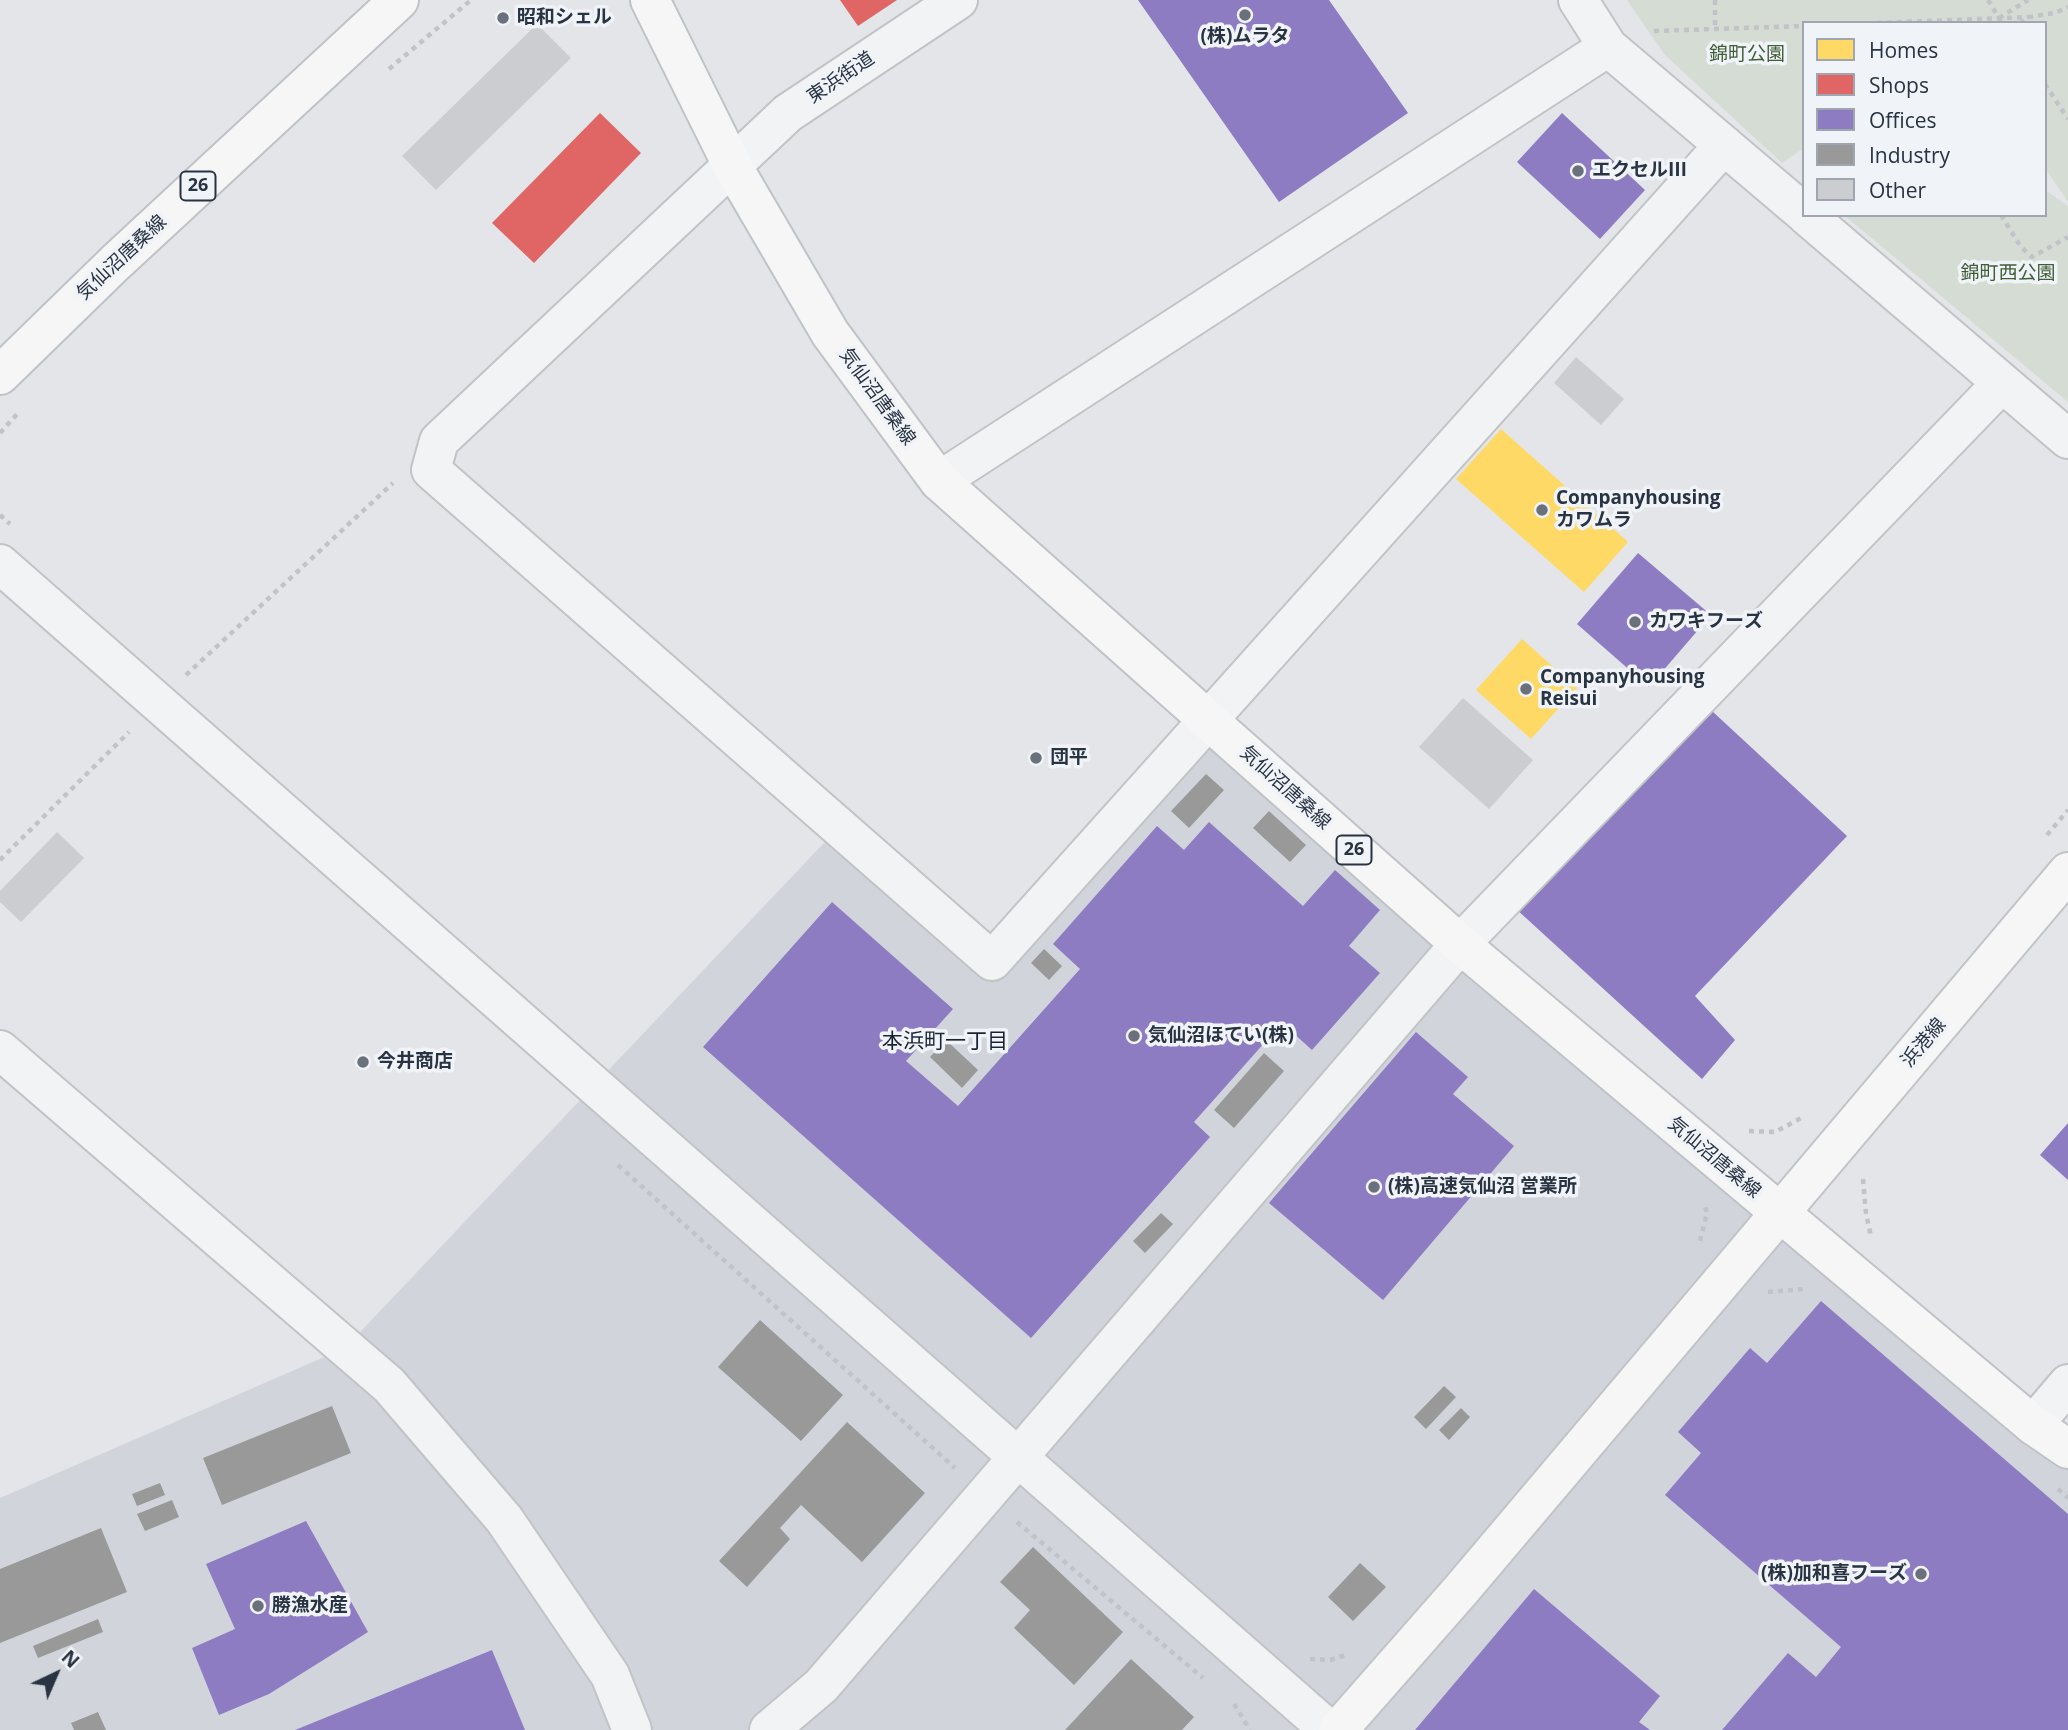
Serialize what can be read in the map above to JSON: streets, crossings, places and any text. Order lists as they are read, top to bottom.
{
  "streets": {
    "main road": ["26", "気仙沼唐桑線", "浜港線"],
    "street": ["東浜街道"]
  },
  "crossings": [
    ["東浜街道", "気仙沼唐桑線"],
    ["気仙沼唐桑線", "浜港線"]
  ],
  "districts": ["本浜町一丁目"],
  "parks": ["錦町公園", "錦町西公園"],
  "places": [
    "(株)ムラタ",
    "昭和シェル",
    "エクセルⅢ",
    "Companyhousing カワムラ",
    "カワキフーズ",
    "Companyhousing Reisui",
    "団平",
    "気仙沼ほてい(株)",
    "今井商店",
    "(株)高速気仙沼 営業所",
    "(株)加和喜フーズ",
    "勝漁水産"
  ],
  "legend": [
    "Homes",
    "Shops",
    "Offices",
    "Industry",
    "Other"
  ],
  "north": "top right"
}
